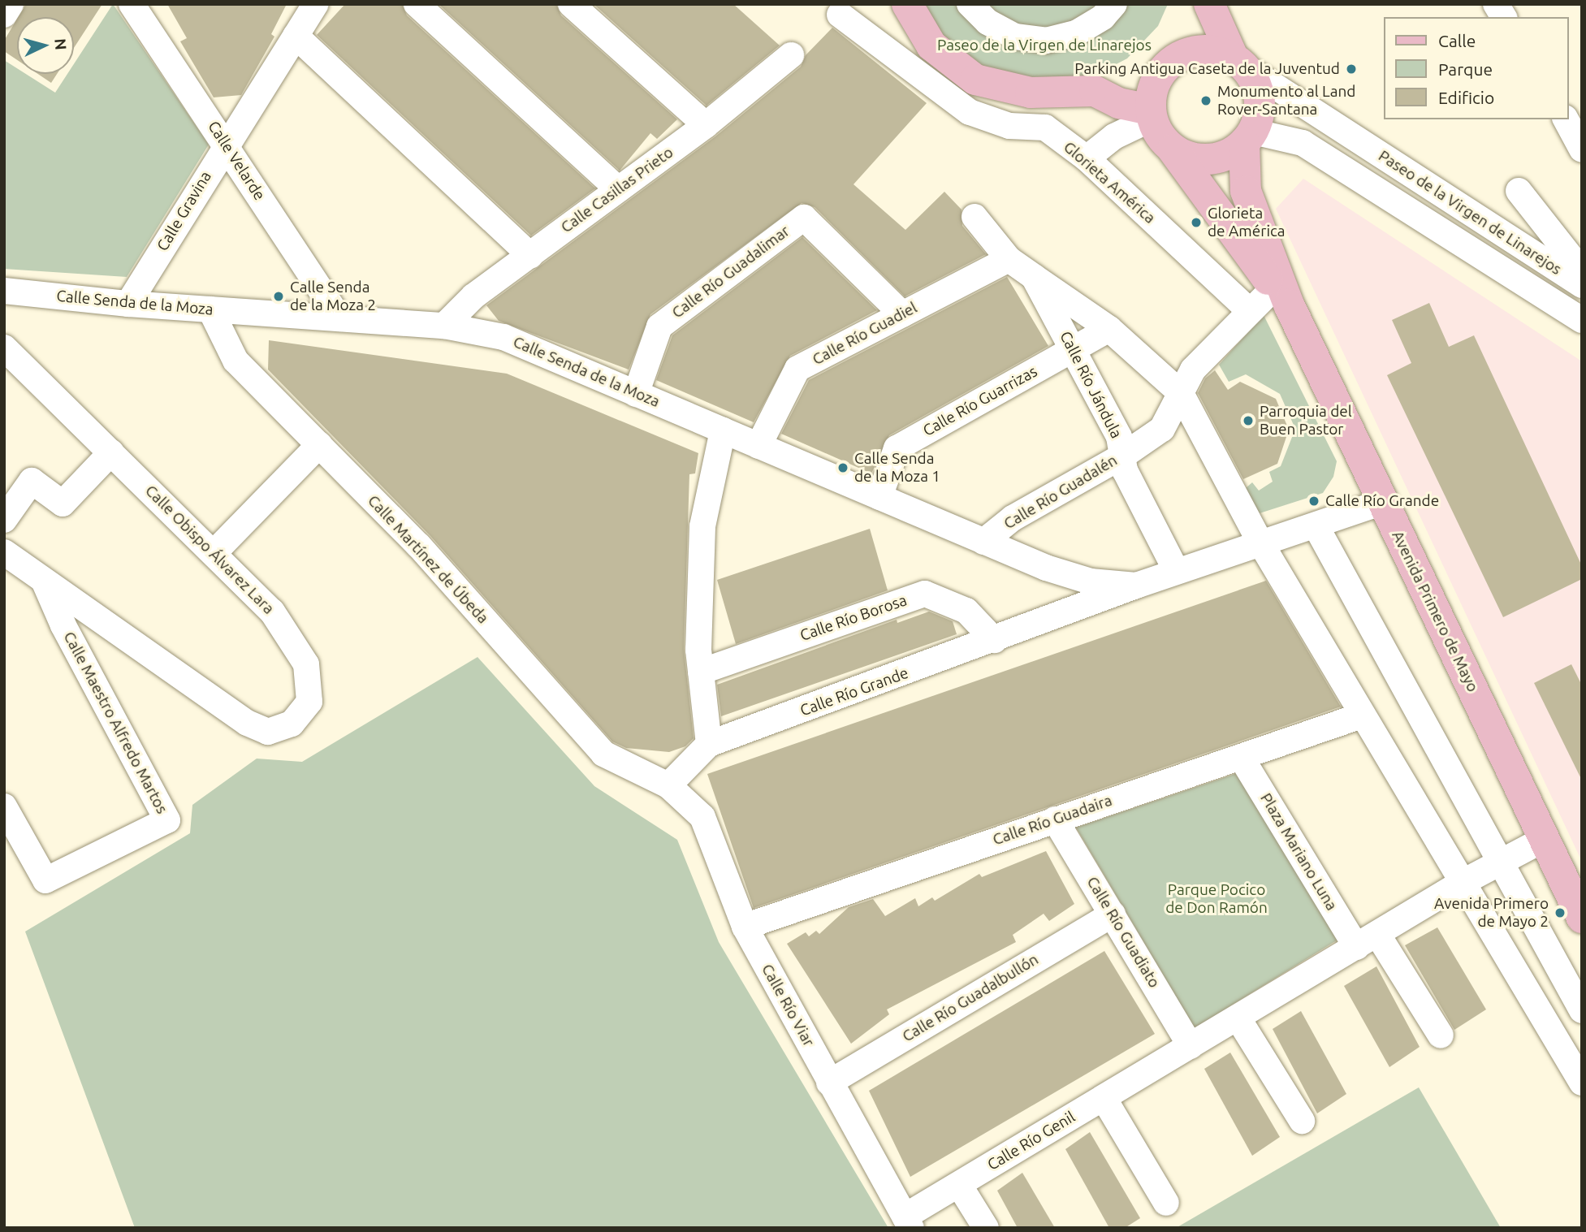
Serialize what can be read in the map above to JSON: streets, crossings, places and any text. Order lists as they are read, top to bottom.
{
  "streets": {
    "main road": ["Avenida Primero de Mayo"],
    "street": [
      "Calle Velarde",
      "Glorieta América",
      "Calle Casillas Prieto",
      "Calle Gravina",
      "Paseo de la Virgen de Linarejos",
      "Calle Río Guadalimar",
      "Calle Senda de la Moza",
      "Calle Río Guadiel",
      "Calle Río Jándula",
      "Calle Río Guarrizas",
      "Calle Río Guadalén",
      "Calle Obispo Álvarez Lara",
      "Calle Martínez de Úbeda",
      "Calle Río Borosa",
      "Calle Río Grande",
      "Calle Maestro Alfredo Martos",
      "Calle Río Guadaira",
      "Plaza Mariano Luna",
      "Calle Río Guadiato",
      "Calle Río Guadalbullón",
      "Calle Río Viar",
      "Calle Río Genil"
    ]
  },
  "crossings": [
    ["Calle Velarde", "Calle Gravina"],
    ["Calle Velarde", "Calle Senda de la Moza"],
    ["Glorieta América", "Calle Río Guadalén"],
    ["Calle Casillas Prieto", "Calle Senda de la Moza"],
    ["Calle Gravina", "Calle Senda de la Moza"],
    ["Calle Río Guadalimar", "Calle Senda de la Moza"],
    ["Calle Río Guadalimar", "Calle Río Guadiel"],
    ["Calle Senda de la Moza", "Calle Río Guadiel"],
    ["Calle Senda de la Moza", "Calle Río Guarrizas"],
    ["Calle Senda de la Moza", "Calle Río Guadalén"],
    ["Calle Senda de la Moza", "Calle Martínez de Úbeda"],
    ["Calle Senda de la Moza", "Calle Río Grande"],
    ["Calle Río Guadiel", "Calle Río Jándula"],
    ["Calle Río Jándula", "Calle Río Guarrizas"],
    ["Calle Río Jándula", "Calle Río Guadalén"],
    ["Calle Río Jándula", "Calle Río Grande"],
    ["Calle Río Guadalén", "Avenida Primero de Mayo"],
    ["Calle Obispo Álvarez Lara", "Calle Maestro Alfredo Martos"],
    ["Calle Martínez de Úbeda", "Calle Río Grande"],
    ["Calle Martínez de Úbeda", "Calle Río Viar"],
    ["Avenida Primero de Mayo", "Calle Río Grande"],
    ["Avenida Primero de Mayo", "Calle Río Genil"],
    ["Calle Río Borosa", "Calle Río Grande"],
    ["Calle Río Grande", "Calle Río Viar"],
    ["Calle Río Guadaira", "Plaza Mariano Luna"],
    ["Calle Río Guadaira", "Calle Río Guadiato"],
    ["Calle Río Guadaira", "Calle Río Viar"],
    ["Plaza Mariano Luna", "Calle Río Genil"],
    ["Calle Río Guadiato", "Calle Río Guadalbullón"],
    ["Calle Río Guadiato", "Calle Río Genil"],
    ["Calle Río Guadalbullón", "Calle Río Viar"],
    ["Calle Río Viar", "Calle Río Genil"]
  ],
  "parks": ["Paseo de la Virgen de Linarejos", "Parque Pocico de Don Ramón"],
  "places": [
    "Parking Antigua Caseta de la Juventud",
    "Monumento al Land Rover-Santana",
    "Glorieta de América",
    "Calle Senda de la Moza 2",
    "Parroquia del Buen Pastor",
    "Calle Senda de la Moza 1",
    "Calle Río Grande",
    "Avenida Primero de Mayo 2"
  ],
  "legend": ["Calle", "Parque", "Edificio"],
  "north": "right"
}
